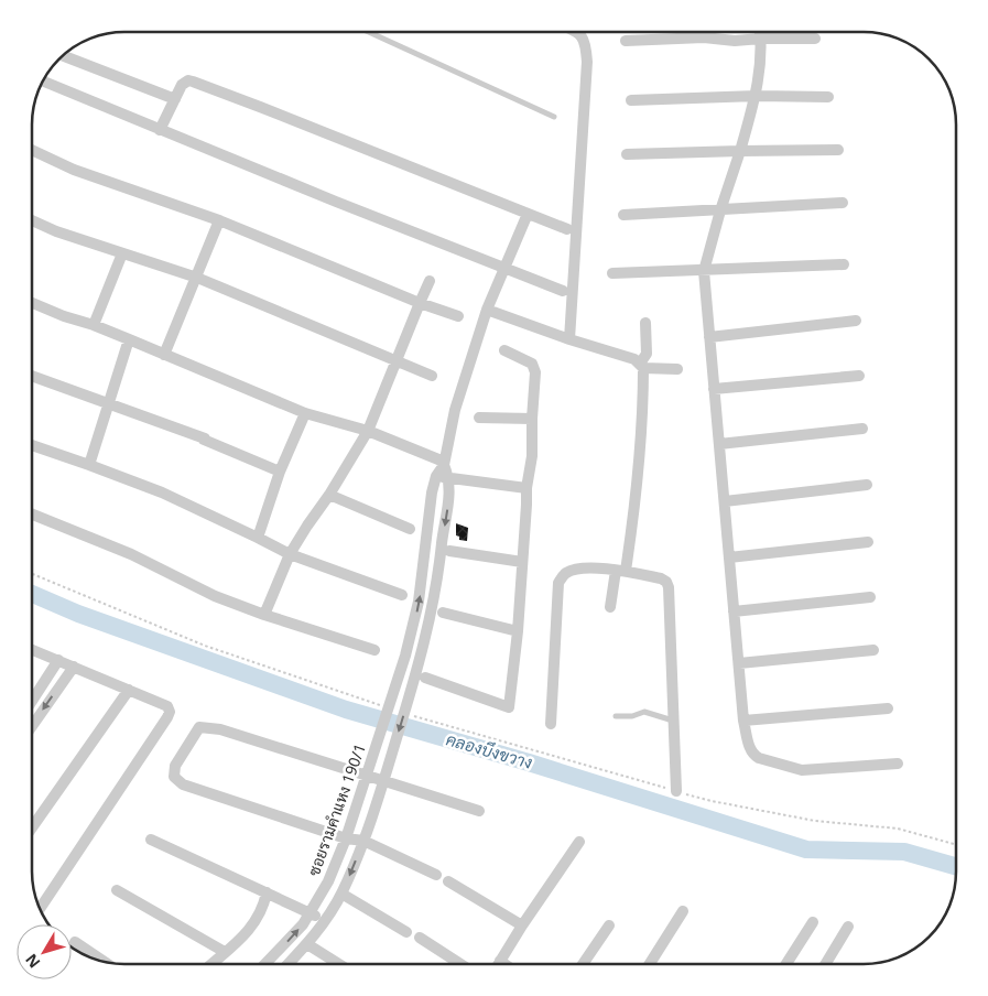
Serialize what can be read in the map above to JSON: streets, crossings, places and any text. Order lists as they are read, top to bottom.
{
  "streets": {
    "street": ["ซอยรามคำแหง 190/1"]
  },
  "water": ["คลองบึงขวาง"],
  "north": "bottom left"
}
